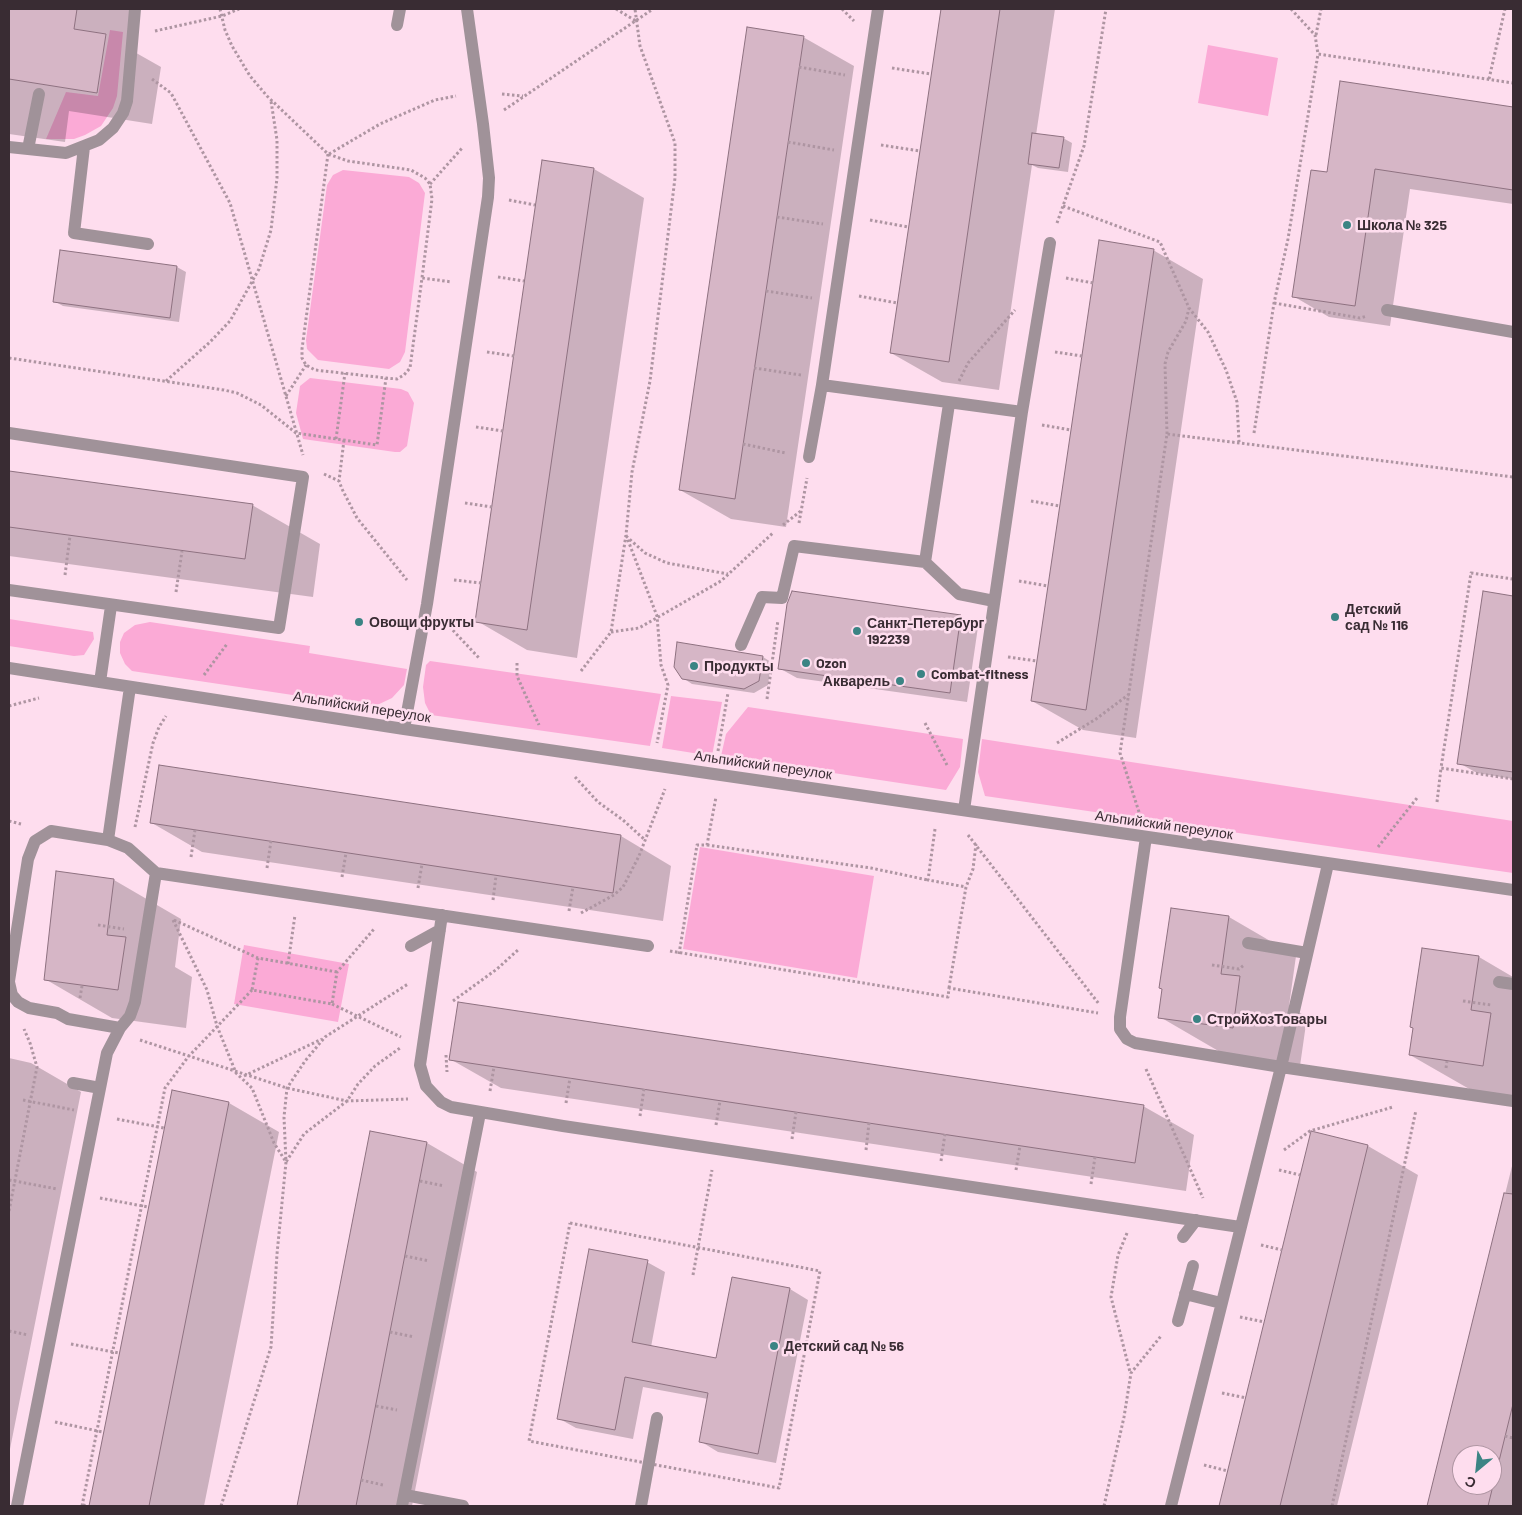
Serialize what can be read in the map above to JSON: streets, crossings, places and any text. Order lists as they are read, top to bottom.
{
  "streets": {
    "street": ["Альпийский переулок"]
  },
  "places": [
    "Школа № 325",
    "Детский сад № 116",
    "Овощи фрукты",
    "Санкт-Петербург 192239",
    "Ozon",
    "Продукты",
    "Combat-fitness",
    "Акварель",
    "СтройХозТовары",
    "Детский сад № 56"
  ],
  "north": "bottom left"
}
